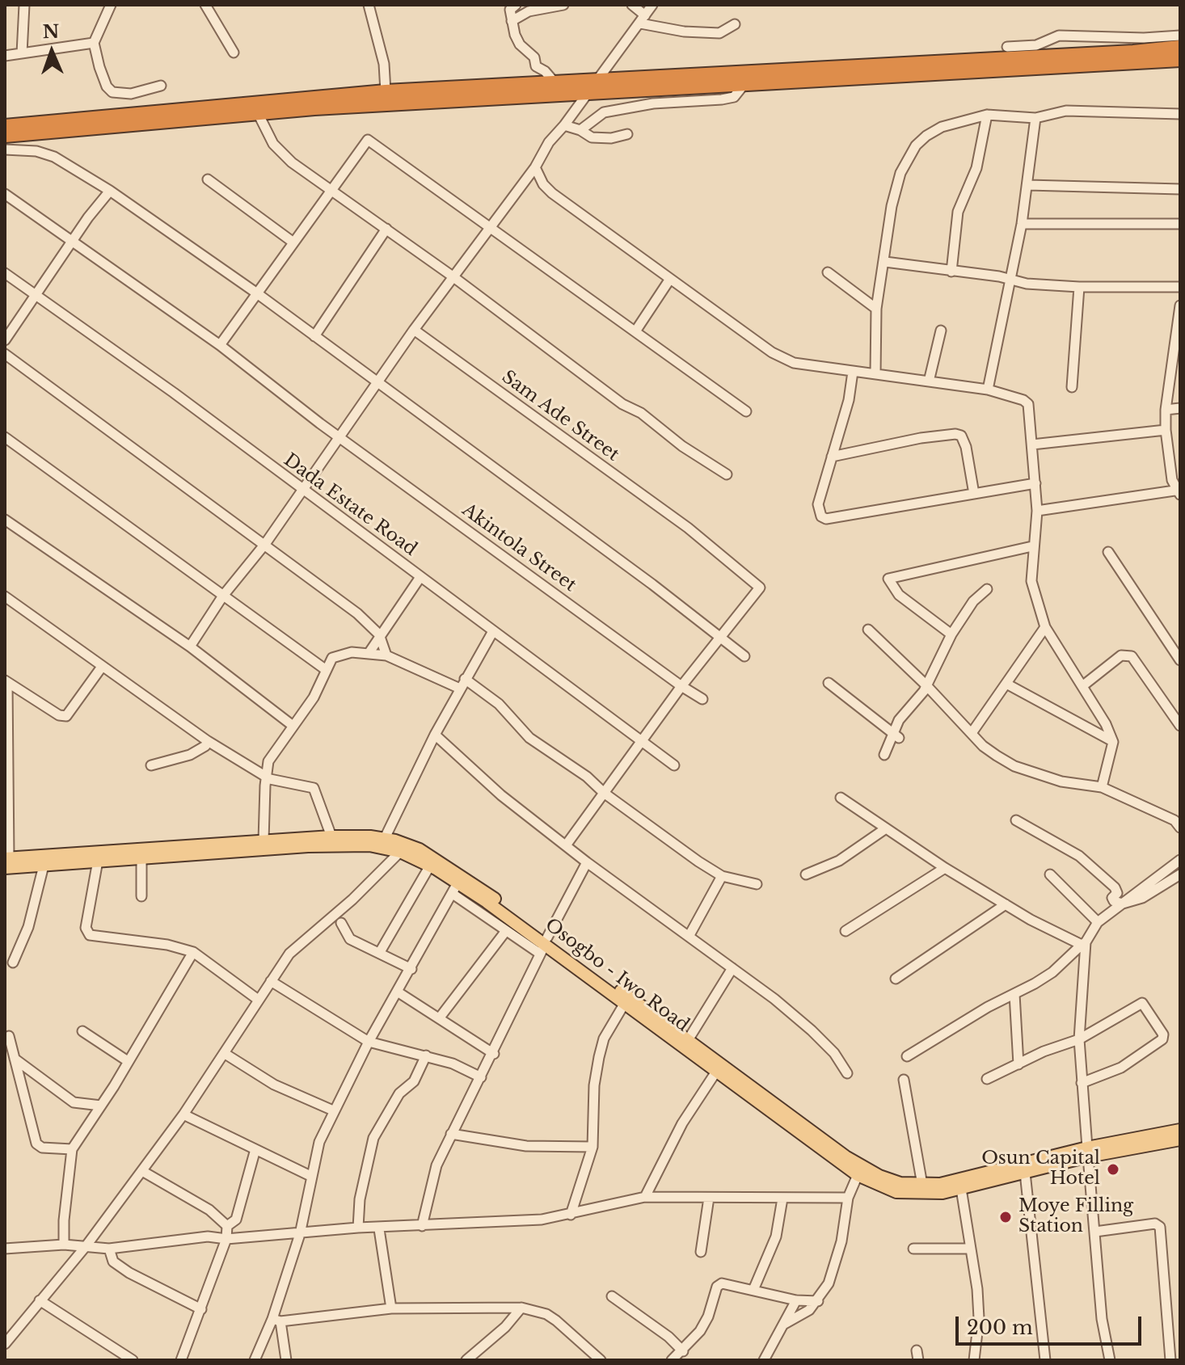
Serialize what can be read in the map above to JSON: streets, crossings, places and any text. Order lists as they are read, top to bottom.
{
  "streets": {
    "main road": ["Osogbo - Iwo Road"],
    "street": ["Sam Ade Street", "Dada Estate Road", "Akintola Street"]
  },
  "places": ["Osun Capital Hotel", "Moye Filling Station"],
  "scale_bar": "200 m",
  "north": "top"
}
